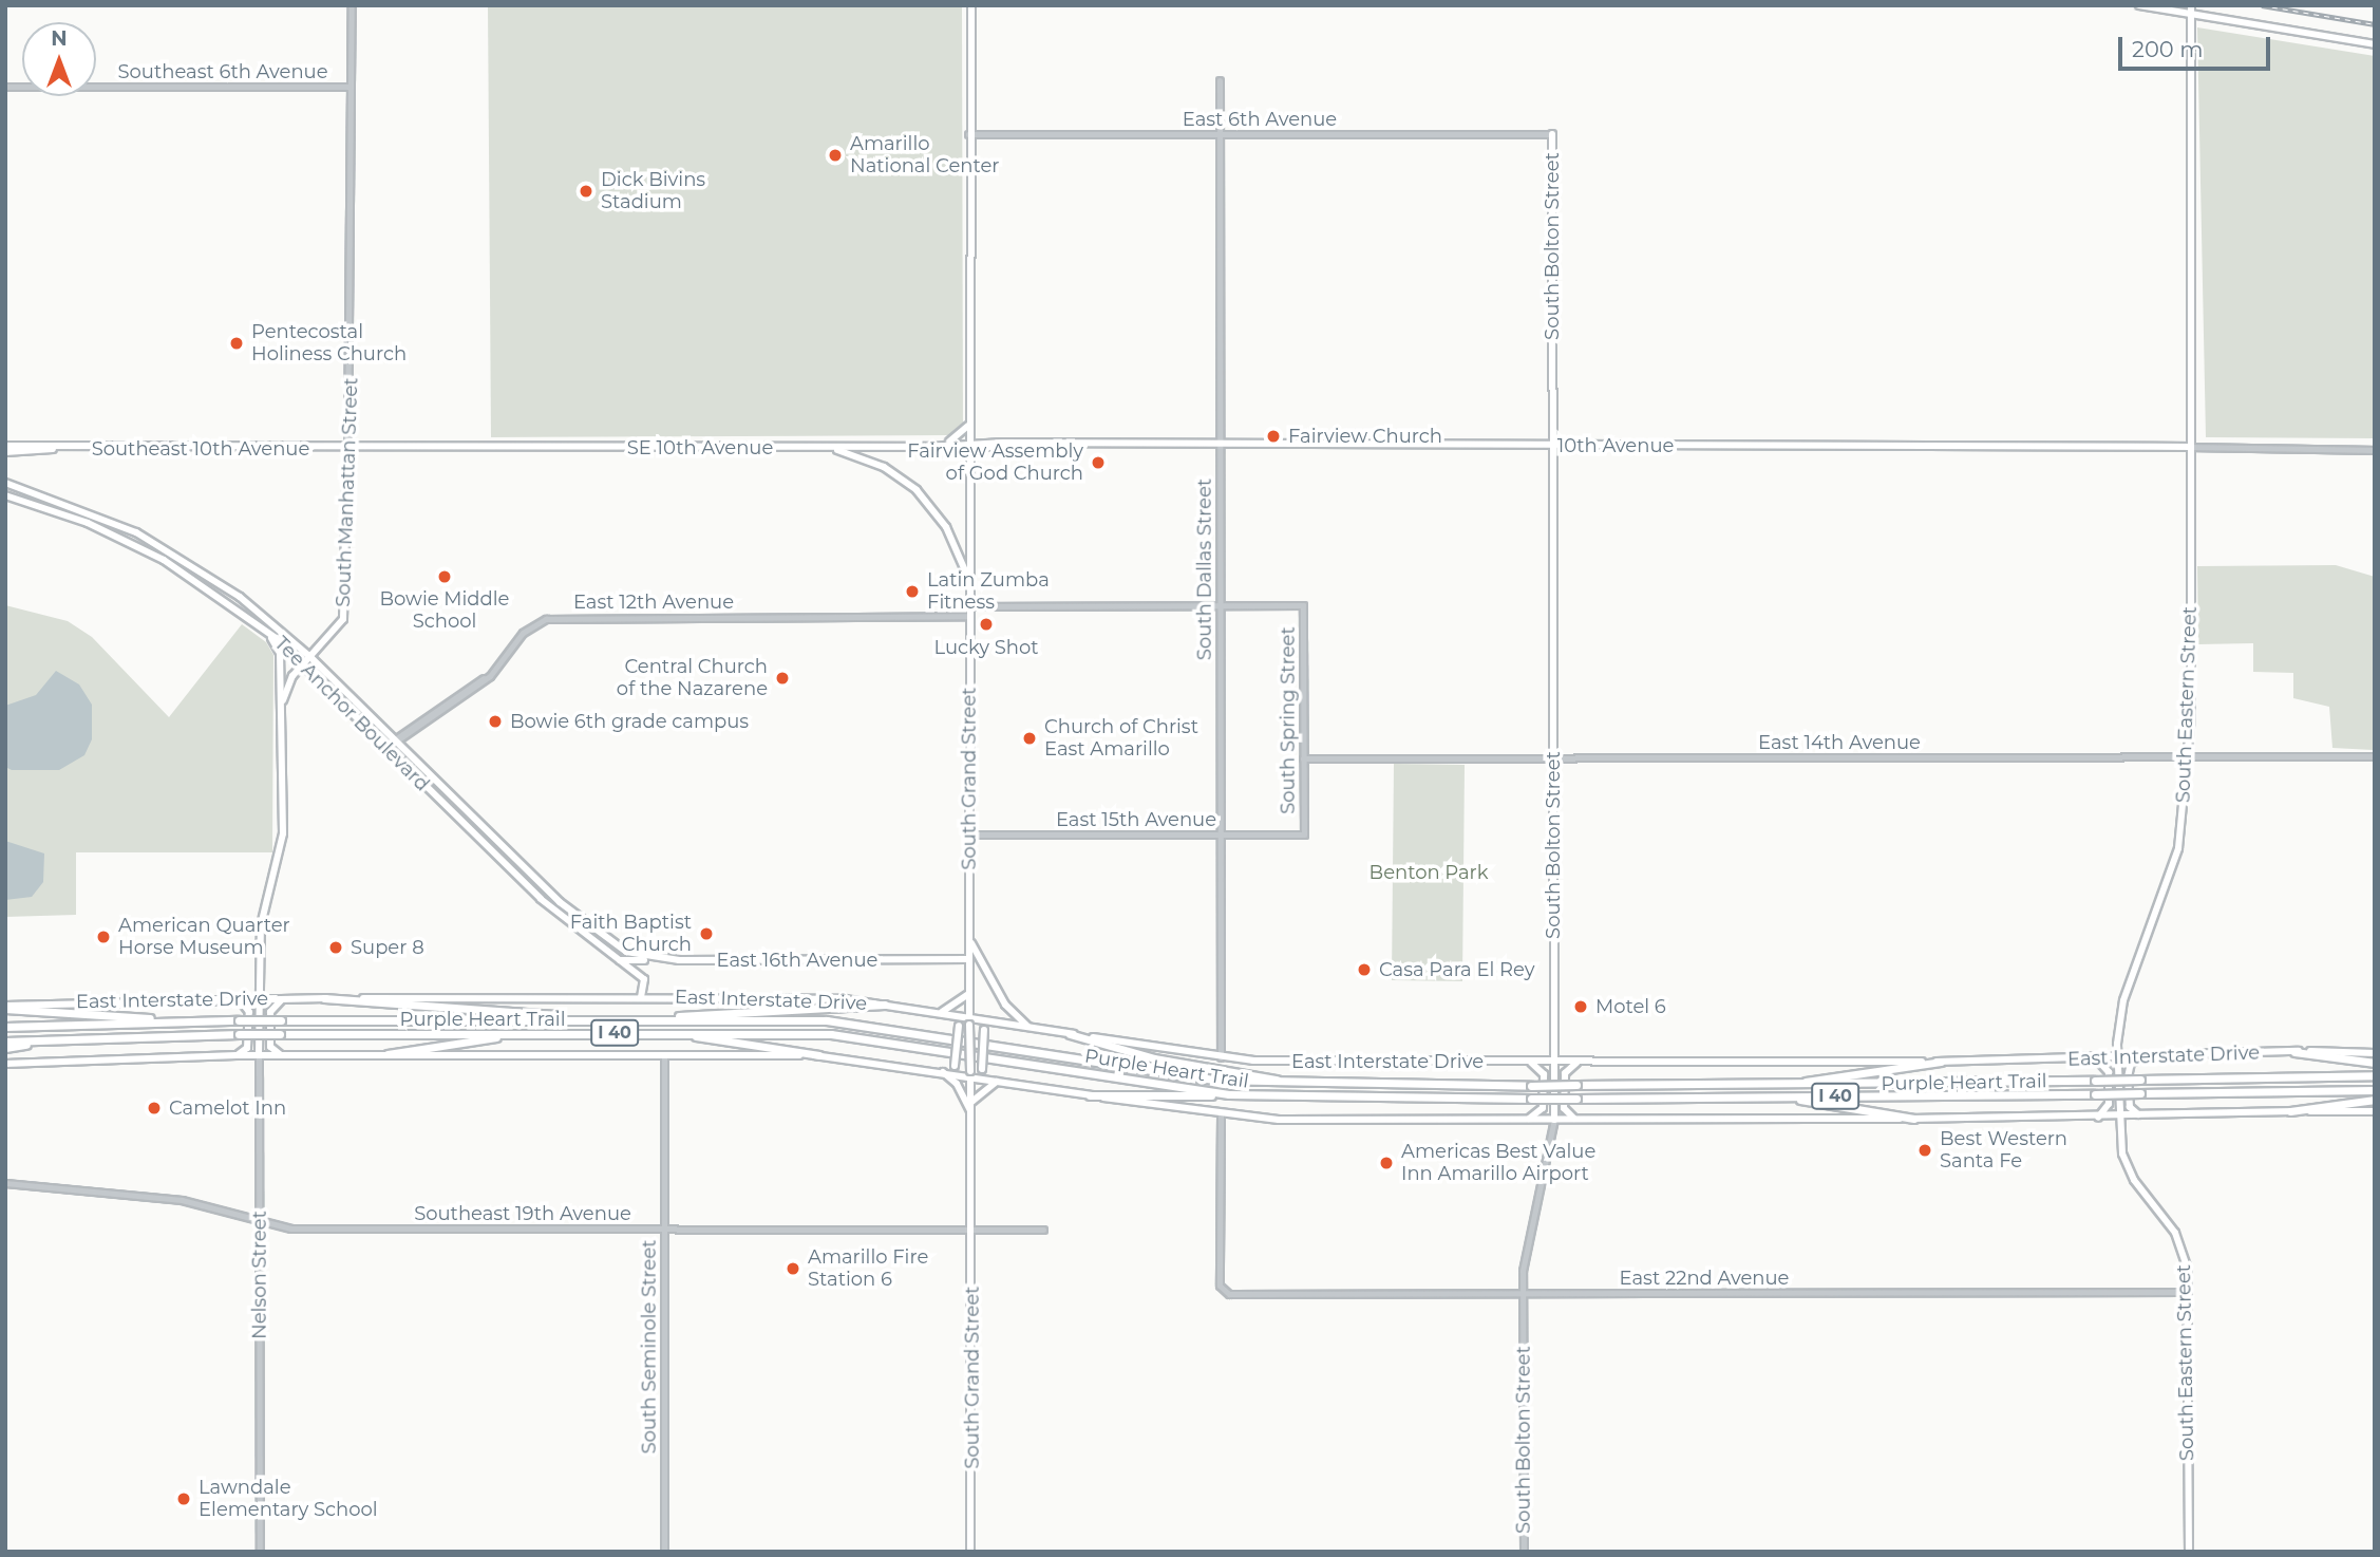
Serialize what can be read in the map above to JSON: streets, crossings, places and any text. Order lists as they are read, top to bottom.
{
  "streets": {
    "highway": ["Purple Heart Trail", "I 40"],
    "main road": [
      "South Bolton Street",
      "10th Avenue",
      "SE 10th Avenue",
      "Southeast 10th Avenue",
      "South Manhattan Street",
      "South Eastern Street",
      "Tee Anchor Boulevard",
      "South Grand Street",
      "East 16th Avenue",
      "East Interstate Drive",
      "Nelson Street"
    ],
    "street": [
      "Southeast 6th Avenue",
      "East 6th Avenue",
      "South Dallas Street",
      "East 12th Avenue",
      "South Spring Street",
      "East 14th Avenue",
      "East 15th Avenue",
      "Southeast 19th Avenue",
      "East 22nd Avenue",
      "South Seminole Street"
    ]
  },
  "crossings": [
    ["Southeast 6th Avenue", "South Manhattan Street"],
    ["East 6th Avenue", "South Bolton Street"],
    ["East 6th Avenue", "South Dallas Street"],
    ["East 6th Avenue", "South Grand Street"],
    ["South Bolton Street", "10th Avenue"],
    ["South Bolton Street", "East 14th Avenue"],
    ["South Bolton Street", "East Interstate Drive"],
    ["South Bolton Street", "East 22nd Avenue"],
    ["10th Avenue", "SE 10th Avenue"],
    ["10th Avenue", "South Dallas Street"],
    ["10th Avenue", "South Eastern Street"],
    ["10th Avenue", "South Grand Street"],
    ["SE 10th Avenue", "Southeast 10th Avenue"],
    ["SE 10th Avenue", "South Manhattan Street"],
    ["Southeast 10th Avenue", "South Manhattan Street"],
    ["South Manhattan Street", "Tee Anchor Boulevard"],
    ["South Dallas Street", "South Spring Street"],
    ["South Dallas Street", "East 15th Avenue"],
    ["South Dallas Street", "East Interstate Drive"],
    ["East 12th Avenue", "Tee Anchor Boulevard"],
    ["East 12th Avenue", "South Grand Street"],
    ["South Eastern Street", "East 14th Avenue"],
    ["South Eastern Street", "East Interstate Drive"],
    ["South Eastern Street", "East 22nd Avenue"],
    ["Tee Anchor Boulevard", "East 16th Avenue"],
    ["Tee Anchor Boulevard", "East Interstate Drive"],
    ["Tee Anchor Boulevard", "Nelson Street"],
    ["South Spring Street", "East 14th Avenue"],
    ["South Spring Street", "East 15th Avenue"],
    ["South Grand Street", "East 15th Avenue"],
    ["South Grand Street", "East 16th Avenue"],
    ["South Grand Street", "East Interstate Drive"],
    ["South Grand Street", "Southeast 19th Avenue"],
    ["East Interstate Drive", "Nelson Street"],
    ["Southeast 19th Avenue", "Nelson Street"],
    ["Southeast 19th Avenue", "South Seminole Street"]
  ],
  "parks": ["Benton Park"],
  "places": [
    "Amarillo National Center",
    "Dick Bivins Stadium",
    "Pentecostal Holiness Church",
    "Fairview Church",
    "Fairview Assembly of God Church",
    "Bowie Middle School",
    "Latin Zumba Fitness",
    "Lucky Shot",
    "Central Church of the Nazarene",
    "Bowie 6th grade campus",
    "Church of Christ East Amarillo",
    "Faith Baptist Church",
    "American Quarter Horse Museum",
    "Super 8",
    "Casa Para El Rey",
    "Motel 6",
    "Camelot Inn",
    "Best Western Santa Fe",
    "Americas Best Value Inn Amarillo Airport",
    "Amarillo Fire Station 6",
    "Lawndale Elementary School"
  ],
  "scale_bar": "200 m",
  "north": "top"
}
